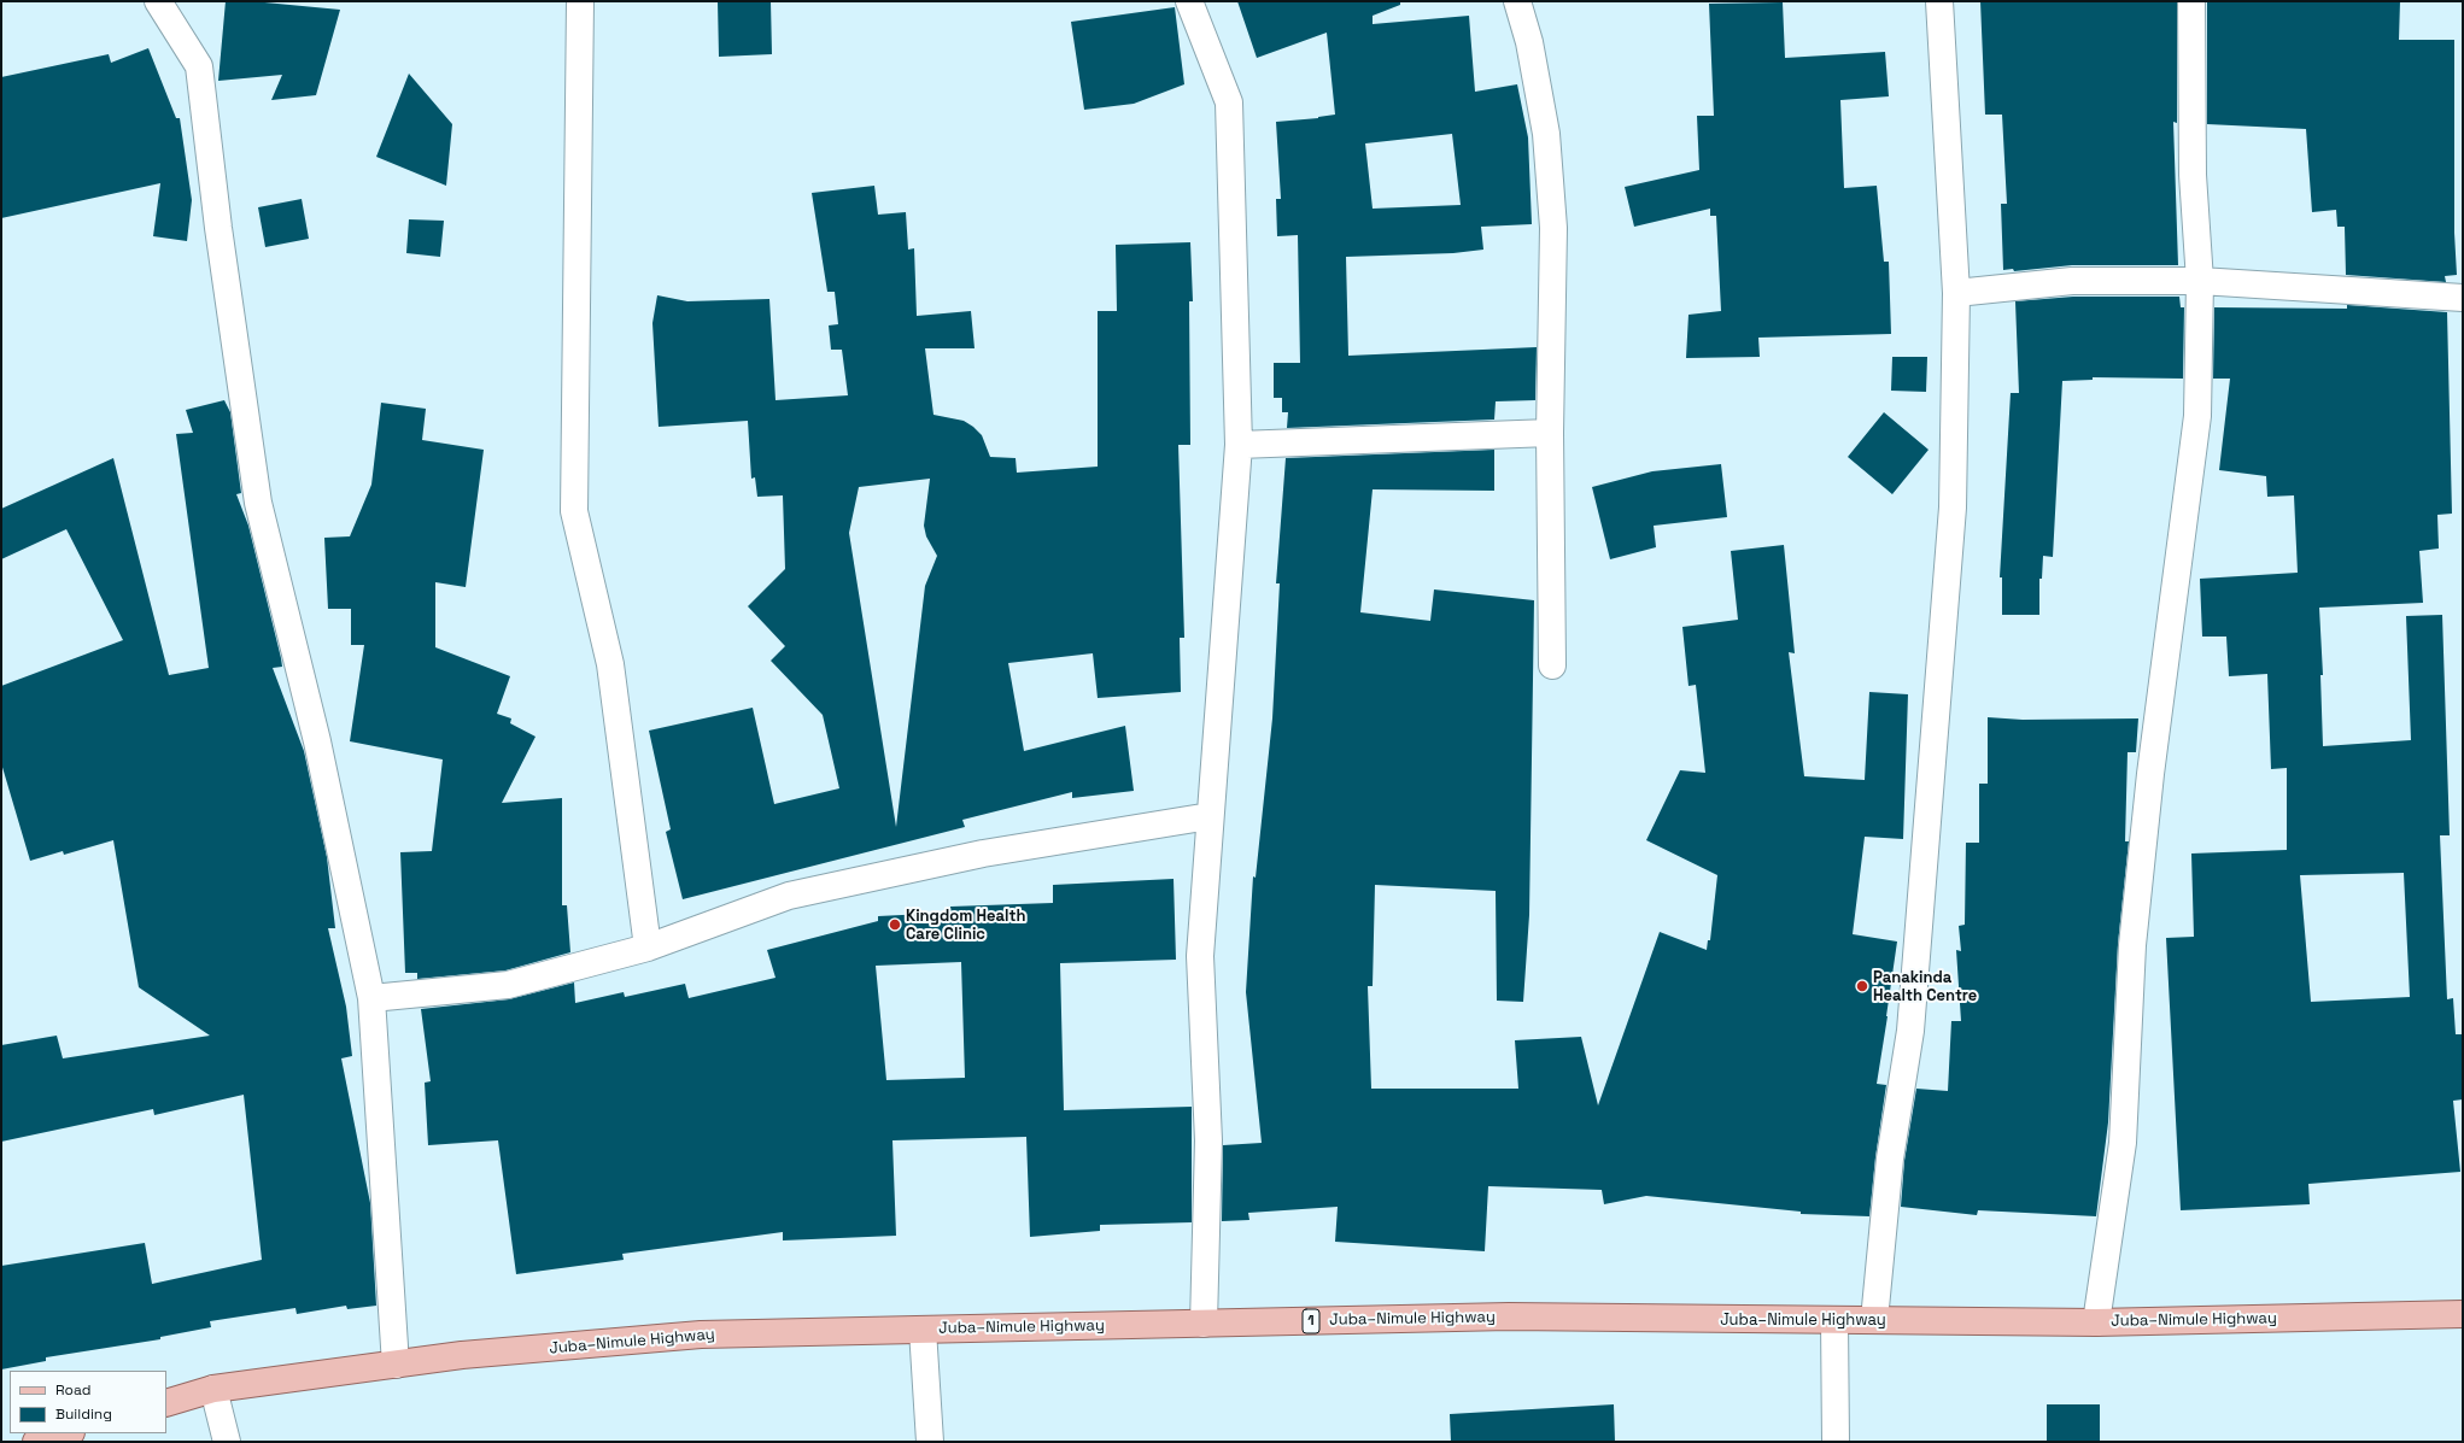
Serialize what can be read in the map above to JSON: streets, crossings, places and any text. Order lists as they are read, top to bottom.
{
  "streets": {
    "main road": ["Juba–Nimule Highway", "1"]
  },
  "places": ["Kingdom Health Care Clinic", "Panakinda Health Centre"],
  "legend": ["Road", "Building"]
}
